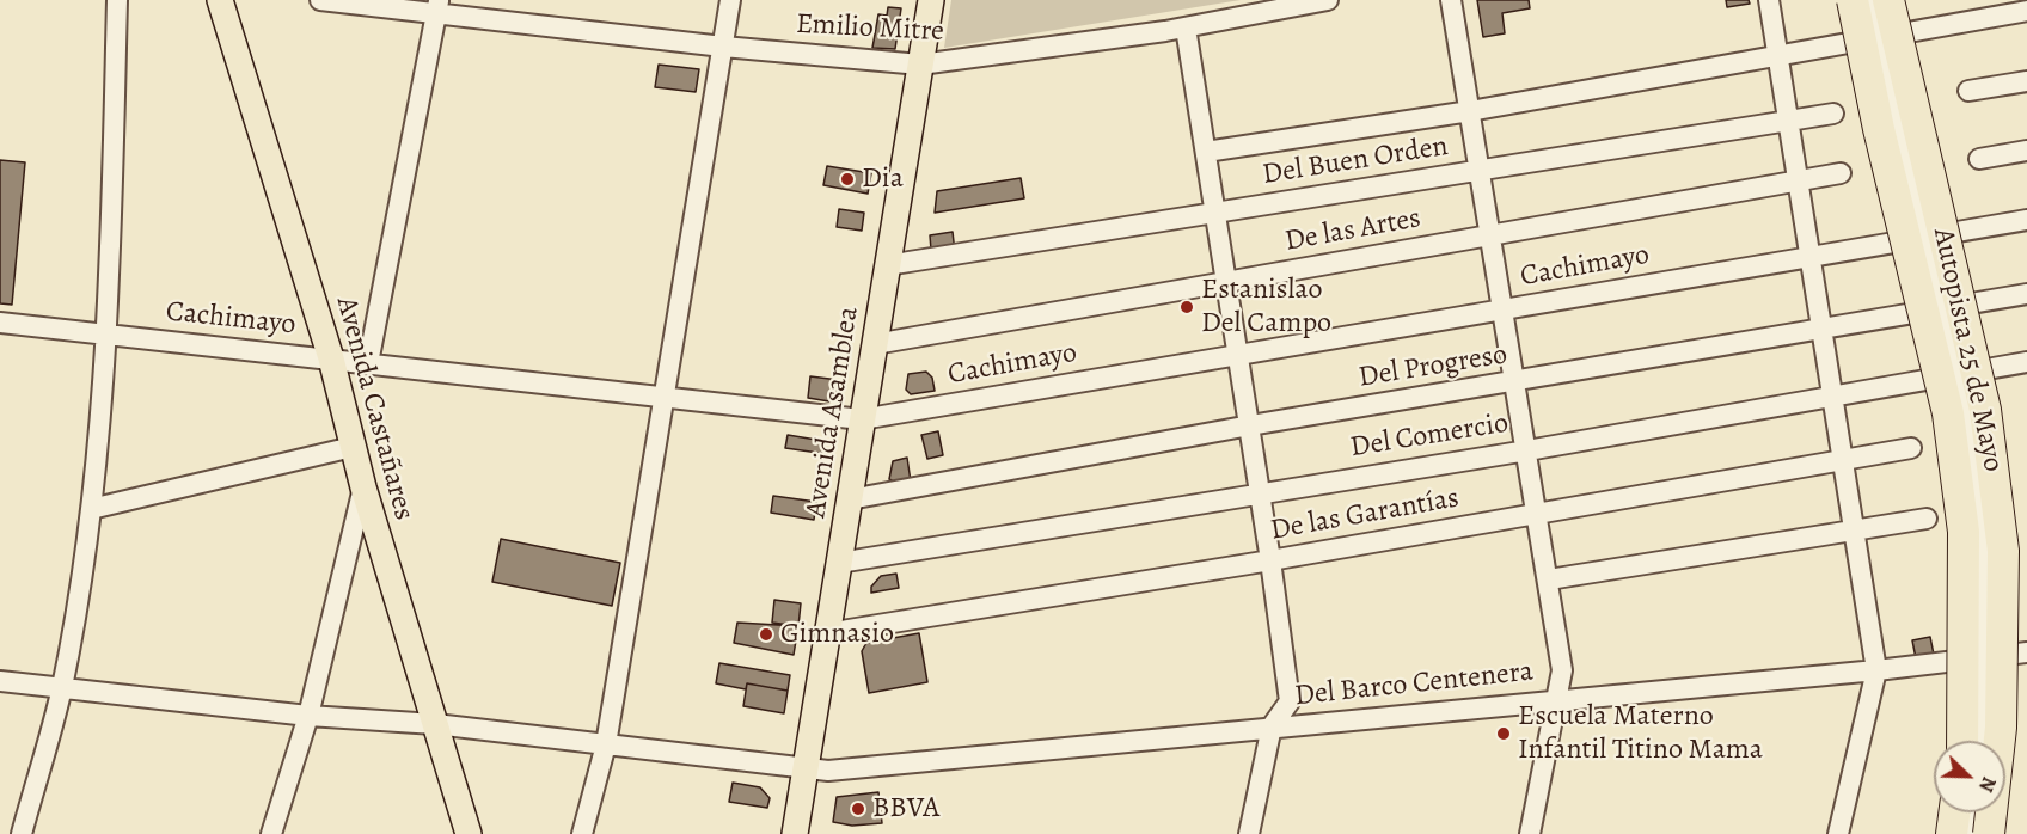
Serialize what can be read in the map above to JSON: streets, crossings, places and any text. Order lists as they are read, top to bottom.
{
  "streets": {
    "highway": ["Autopista 25 de Mayo"],
    "main road": ["Avenida Castañares", "Avenida Asamblea"],
    "street": [
      "Emilio Mitre",
      "Del Buen Orden",
      "De las Artes",
      "Cachimayo",
      "Del Progreso",
      "Del Comercio",
      "De las Garantías",
      "Del Barco Centenera"
    ]
  },
  "crossings": [
    ["Emilio Mitre", "Avenida Asamblea"],
    ["Del Buen Orden", "Avenida Asamblea"],
    ["De las Artes", "Avenida Asamblea"],
    ["Cachimayo", "Avenida Castañares"],
    ["Cachimayo", "Avenida Asamblea"],
    ["Del Progreso", "Avenida Asamblea"],
    ["Avenida Castañares", "Del Barco Centenera"],
    ["Avenida Asamblea", "Del Comercio"],
    ["Avenida Asamblea", "De las Garantías"],
    ["Avenida Asamblea", "Del Barco Centenera"]
  ],
  "places": [
    "Dia",
    "Estanislao Del Campo",
    "Gimnasio",
    "Escuela Materno Infantil Titino Mama",
    "BBVA"
  ],
  "north": "bottom right"
}
